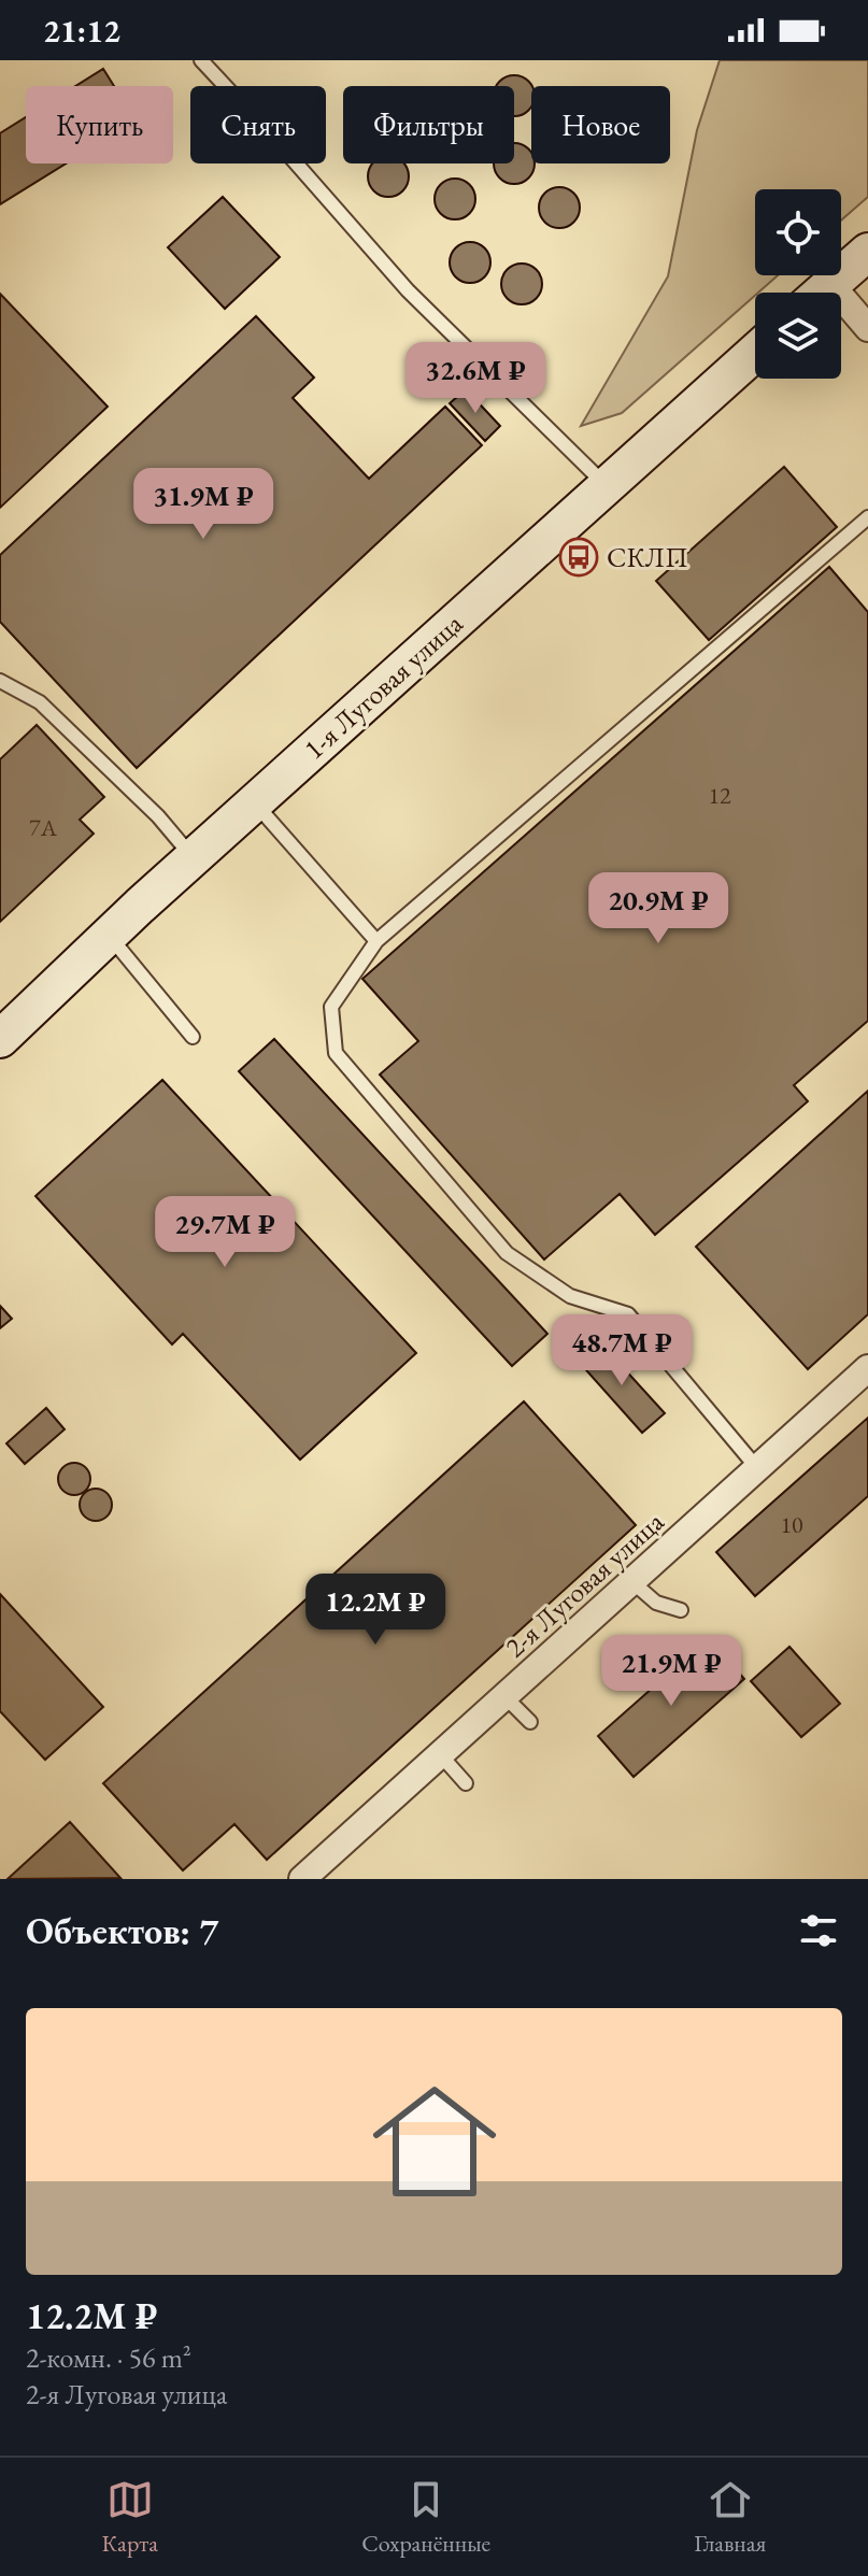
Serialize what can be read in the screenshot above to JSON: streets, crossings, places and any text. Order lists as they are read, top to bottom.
{
  "streets": {
    "main road": ["1-я Луговая улица"],
    "street": ["2-я Луговая улица"]
  },
  "places": {
    "bus stop": ["СКЛП"]
  },
  "house_numbers": ["12", "7А", "10"],
  "page": {
    "status": "21:12",
    "chip": [
      "Купить",
      "Снять",
      "Фильтры",
      "Новое"
    ],
    "price": [
      "32.6M ₽",
      "31.9M ₽",
      "20.9M ₽",
      "29.7M ₽",
      "48.7M ₽",
      "12.2M ₽",
      "21.9M ₽"
    ],
    "heading": "Объектов: 7",
    "list": [
      {
        "name": "12.2M ₽",
        "note": "2-комн. · 56 m² · 2-я Луговая улица"
      }
    ],
    "tabs": ["Карта", "Сохранённые", "Главная"]
  }
}
